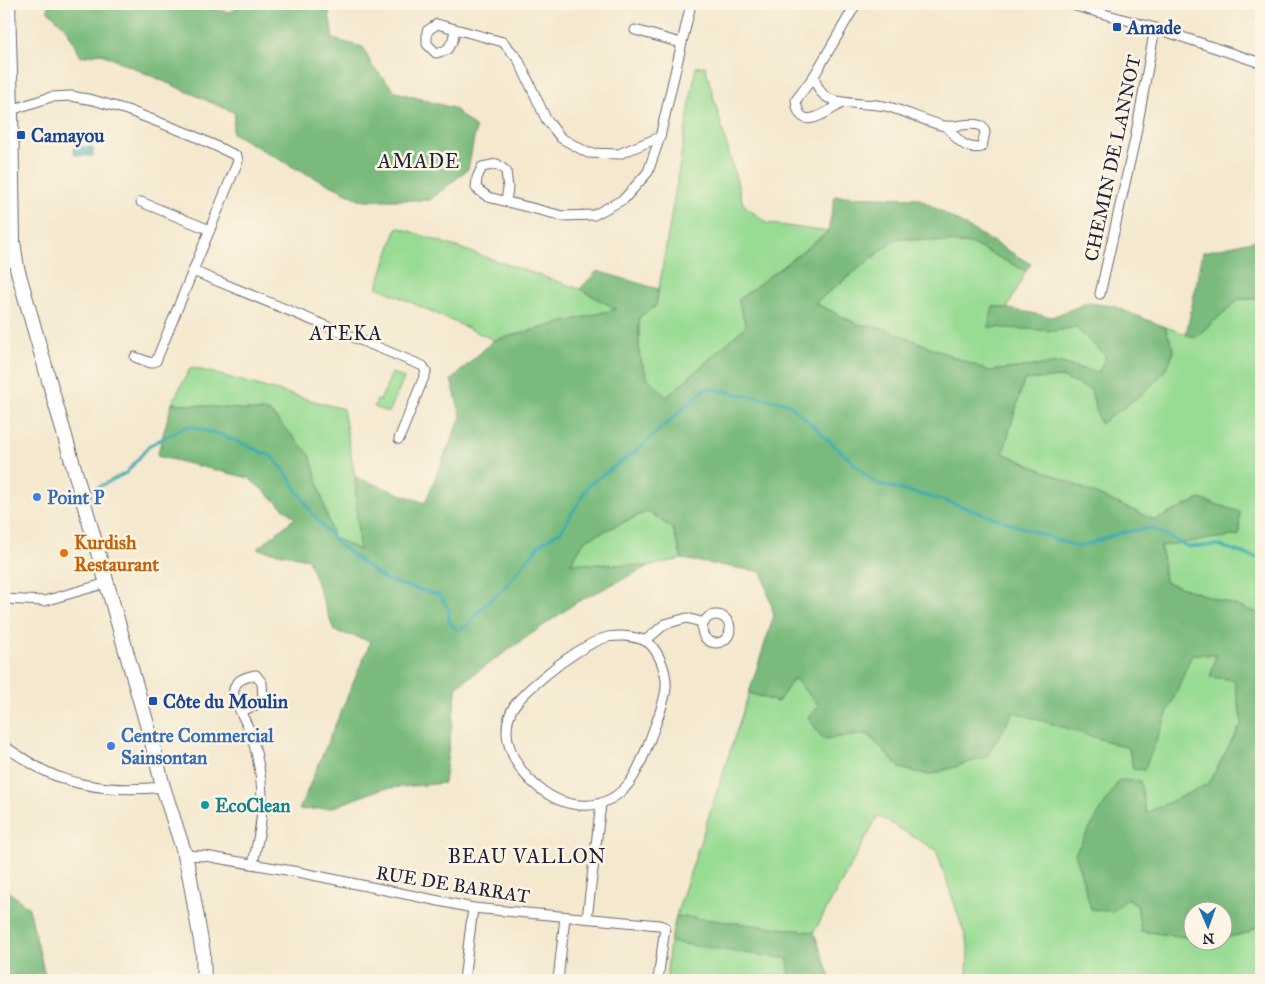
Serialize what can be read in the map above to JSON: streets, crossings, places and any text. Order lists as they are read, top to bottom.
{
  "streets": {
    "street": ["CHEMIN DE LANNOT", "RUE DE BARRAT"]
  },
  "districts": ["AMADE", "ATEKA", "BEAU VALLON"],
  "places": {
    "transit": ["Amade", "Camayou", "Côte du Moulin"],
    "other": [
      "Point P",
      "Kurdish Restaurant",
      "Centre Commercial Sainsontan",
      "EcoClean"
    ]
  },
  "north": "bottom"
}
